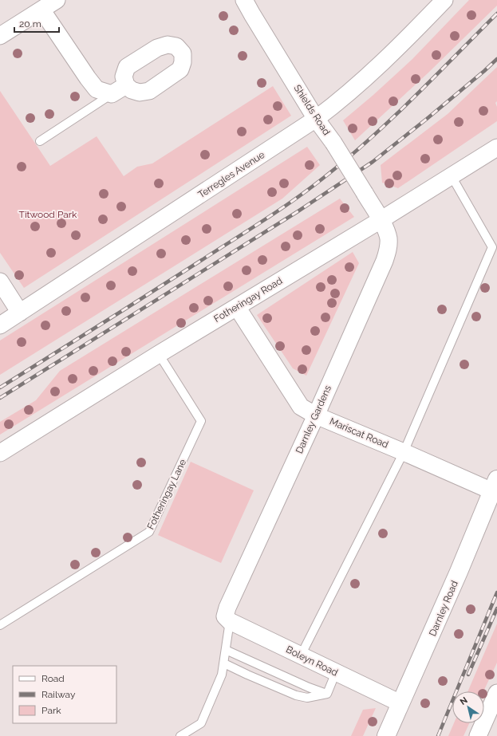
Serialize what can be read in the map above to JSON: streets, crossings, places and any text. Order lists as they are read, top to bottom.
{
  "streets": {
    "main road": ["Darnley Road"],
    "street": [
      "Shields Road",
      "Terregles Avenue",
      "Fotheringay Road",
      "Darnley Gardens",
      "Mariscat Road",
      "Boleyn Road"
    ],
    "lane": ["Fotheringay Lane"]
  },
  "crossings": [
    ["Shields Road", "Terregles Avenue"],
    ["Shields Road", "Fotheringay Road"],
    ["Shields Road", "Darnley Gardens"],
    ["Fotheringay Road", "Darnley Gardens"],
    ["Fotheringay Road", "Mariscat Road"],
    ["Fotheringay Road", "Fotheringay Lane"],
    ["Darnley Gardens", "Mariscat Road"],
    ["Darnley Gardens", "Boleyn Road"],
    ["Mariscat Road", "Darnley Road"],
    ["Darnley Road", "Boleyn Road"]
  ],
  "parks": ["Titwood Park"],
  "legend": ["Road", "Railway", "Park"],
  "scale_bar": "20 m",
  "north": "top left"
}
